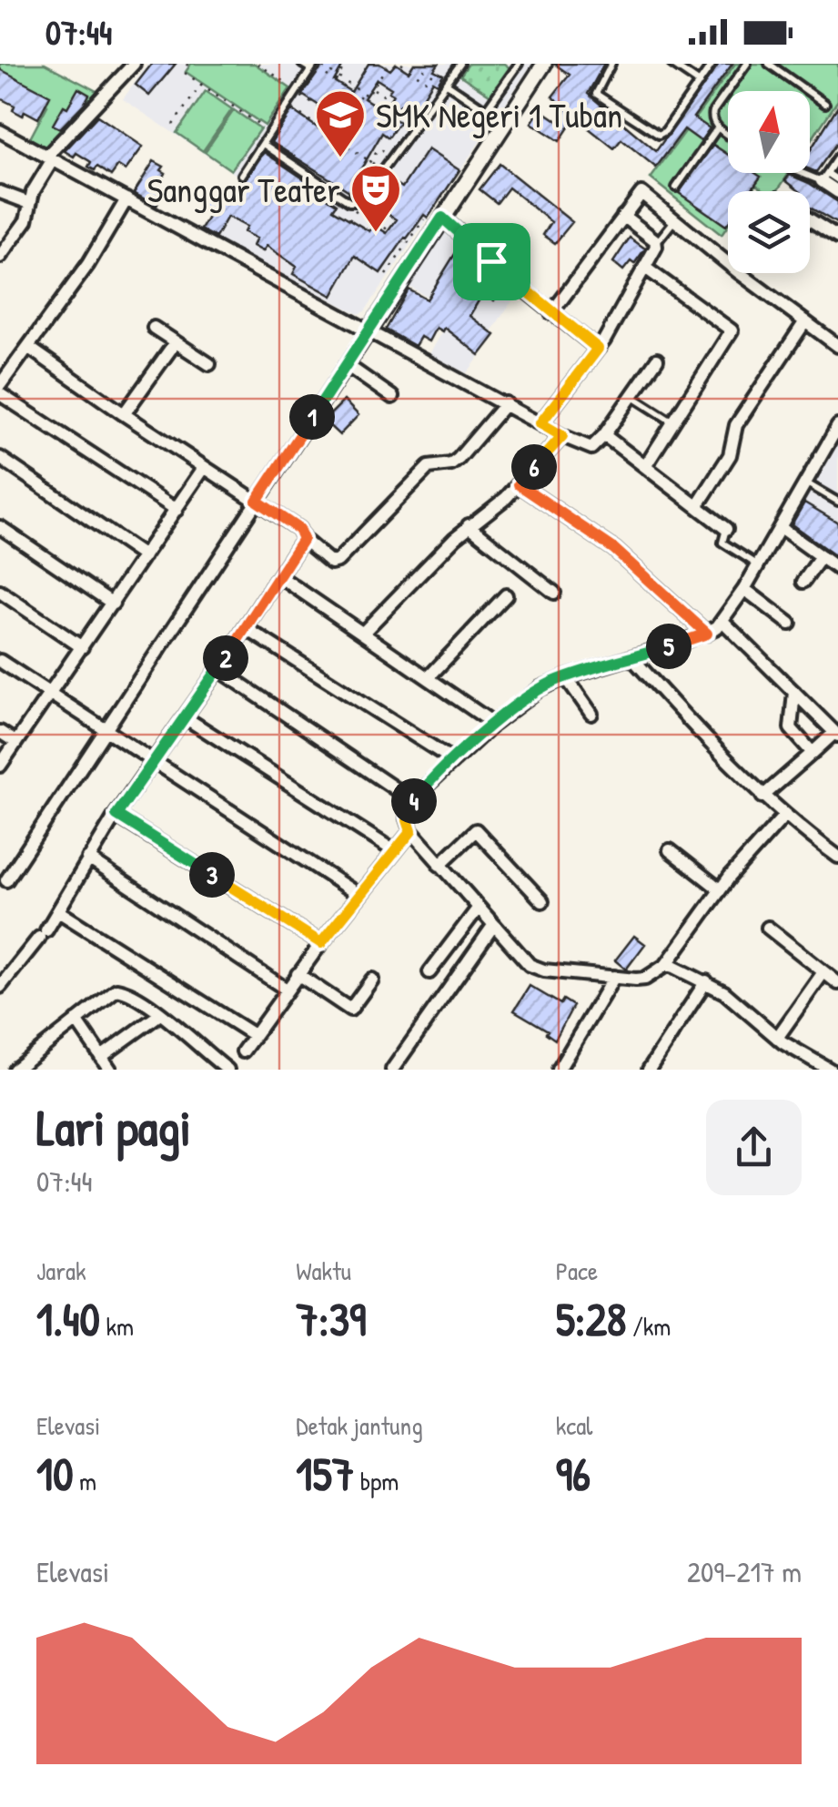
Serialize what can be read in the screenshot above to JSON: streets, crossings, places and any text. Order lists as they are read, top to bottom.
{
  "places": {
    "school or university": ["SMK Negeri 1 Tuban"],
    "theatre": ["Sanggar Teater"]
  },
  "north": "top",
  "page": {
    "status": "07:44",
    "pins": [
      "1",
      "6",
      "5",
      "2",
      "4",
      "3"
    ],
    "heading": ["Lari pagi", "07:44"],
    "stats": [
      ["Jarak", "1.40 km"],
      ["Waktu", "7:39"],
      ["Pace", "5:28 /km"],
      ["Elevasi", "10 m"],
      ["Detak jantung", "157 bpm"],
      ["kcal", "96"]
    ],
    "chart": ["Elevasi", "209–217 m"]
  }
}
